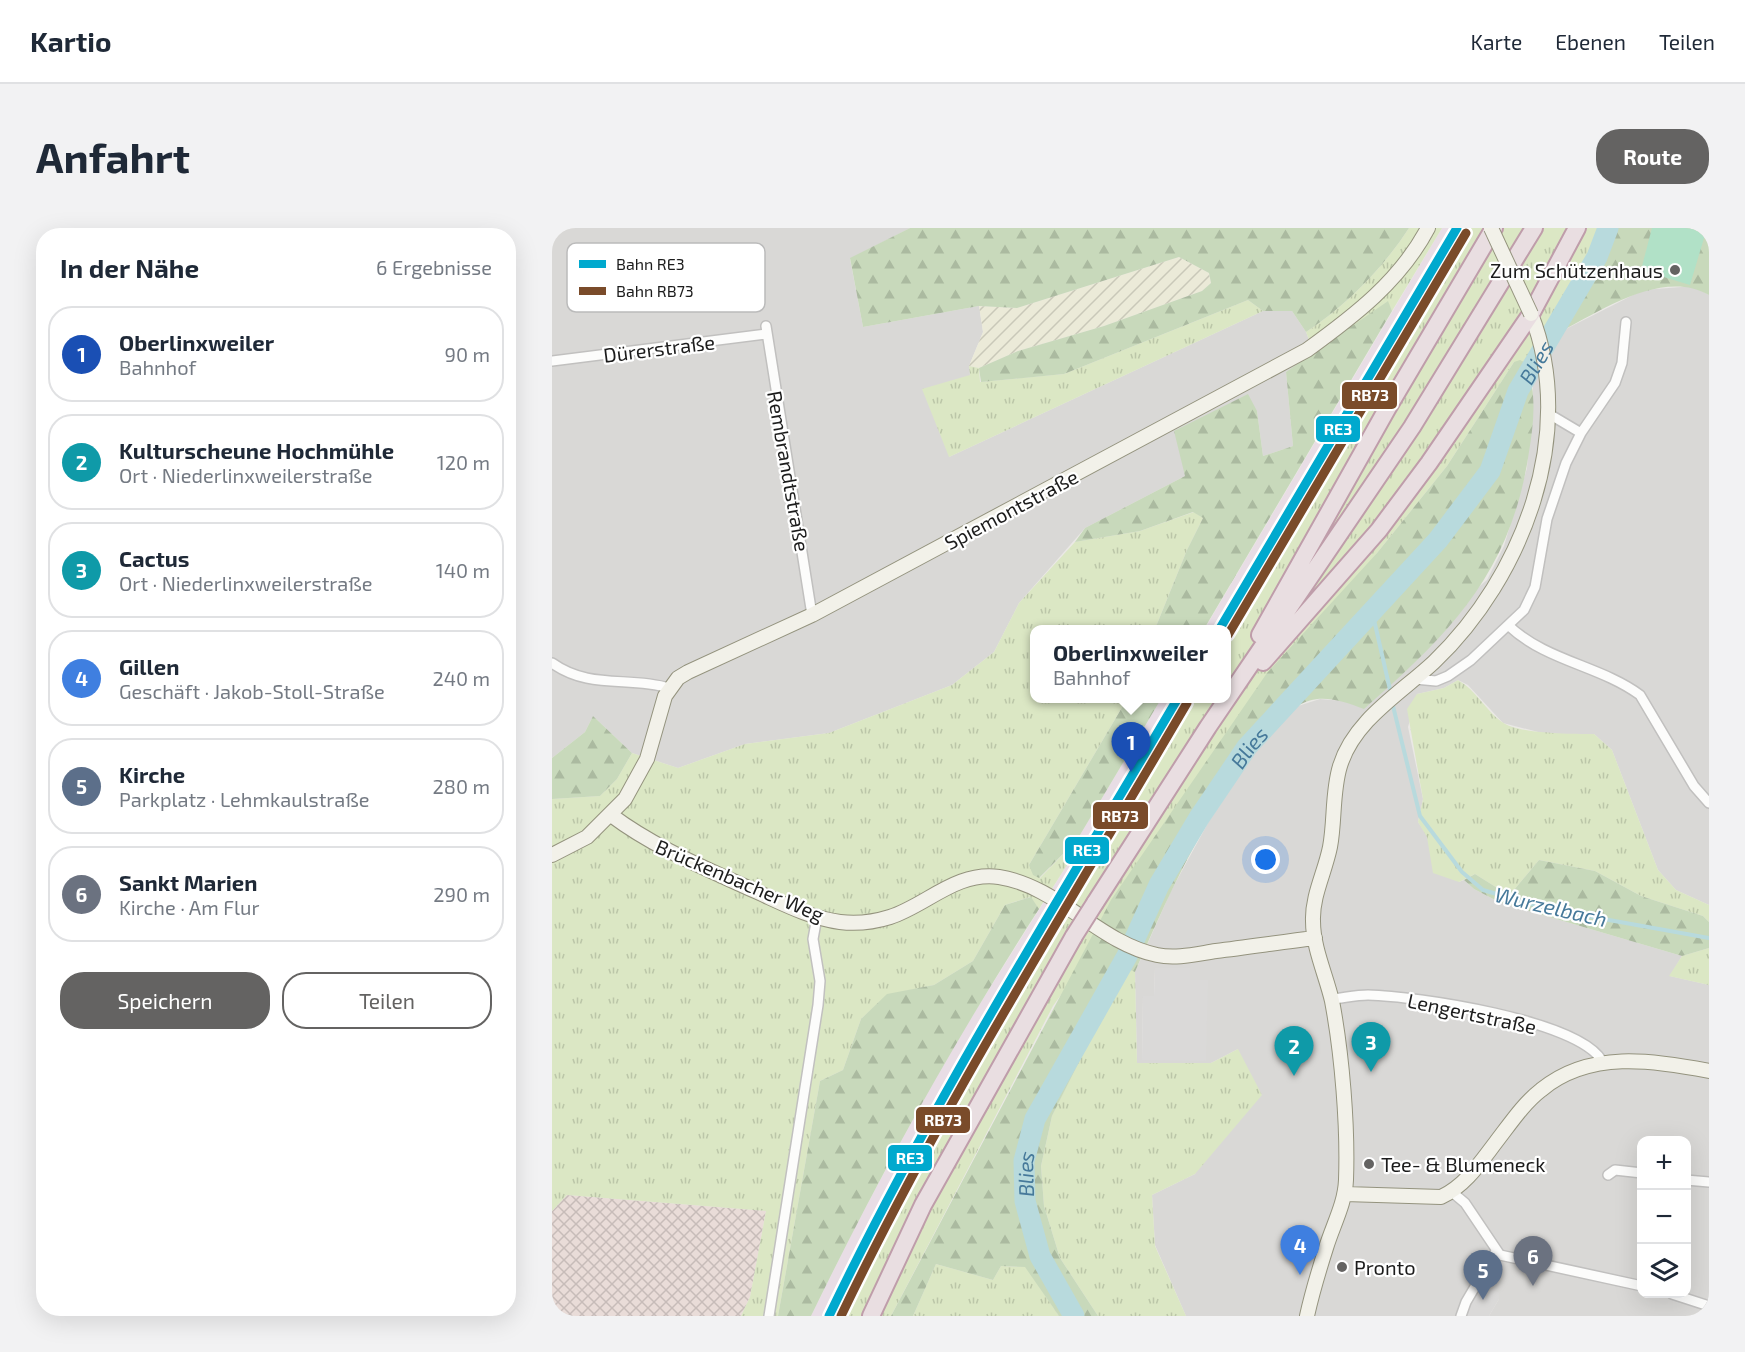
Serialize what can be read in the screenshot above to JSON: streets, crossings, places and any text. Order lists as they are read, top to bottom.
{
  "streets": {
    "street": [
      "Dürerstraße",
      "Rembrandtstraße",
      "Spiemontstraße",
      "Brückenbacher Weg",
      "Lengertstraße"
    ]
  },
  "crossings": [
    ["Dürerstraße", "Rembrandtstraße"],
    ["Rembrandtstraße", "Spiemontstraße"]
  ],
  "water": ["Blies", "Wurzelbach"],
  "places": ["Zum Schützenhaus", "Tee- & Blumeneck", "Pronto"],
  "lines": ["rail line RE3", "rail line RB73"],
  "legend": ["Bahn RE3", "Bahn RB73"],
  "page": {
    "header": "Kartio",
    "nav": ["Karte", "Ebenen", "Teilen"],
    "buttons": [
      "Route",
      ["Speichern", "Teilen"]
    ],
    "title": "Anfahrt",
    "heading": ["In der Nähe", "6 Ergebnisse"],
    "list": [
      {
        "mark": "1",
        "name": "Oberlinxweiler",
        "note": "Bahnhof",
        "value": "90 m"
      },
      {
        "mark": "2",
        "name": "Kulturscheune Hochmühle",
        "note": "Ort · Niederlinxweilerstraße",
        "value": "120 m"
      },
      {
        "mark": "3",
        "name": "Cactus",
        "note": "Ort · Niederlinxweilerstraße",
        "value": "140 m"
      },
      {
        "mark": "4",
        "name": "Gillen",
        "note": "Geschäft · Jakob-Stoll-Straße",
        "value": "240 m"
      },
      {
        "mark": "5",
        "name": "Kirche",
        "note": "Parkplatz · Lehmkaulstraße",
        "value": "280 m"
      },
      {
        "mark": "6",
        "name": "Sankt Marien",
        "note": "Kirche · Am Flur",
        "value": "290 m"
      }
    ],
    "popup": ["Oberlinxweiler", "Bahnhof"],
    "pins": [
      "1",
      "3",
      "2",
      "4",
      "6",
      "5"
    ],
    "map_buttons": ["+", "−"]
  }
}
